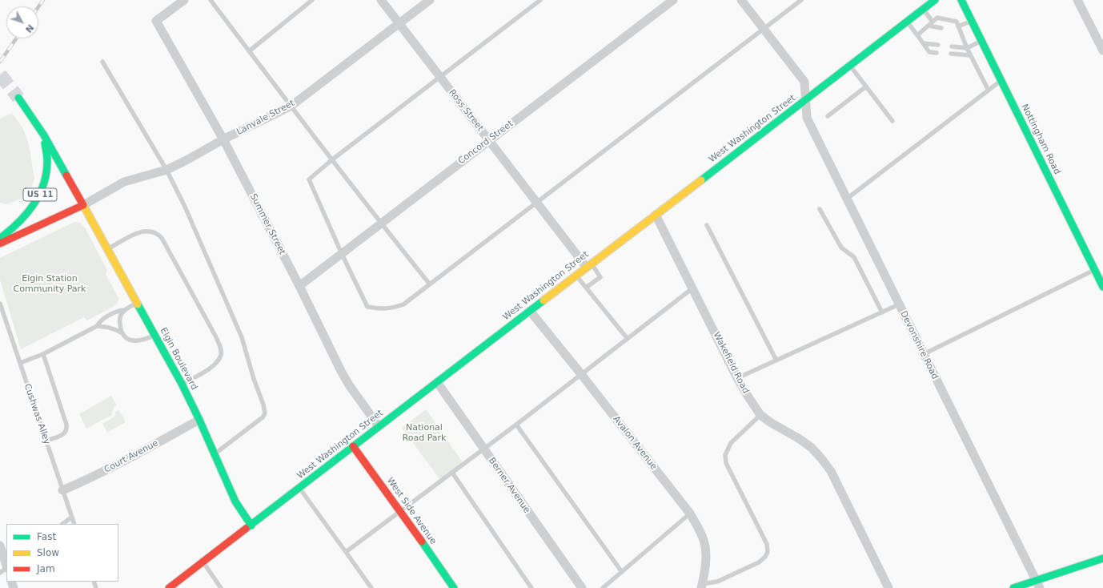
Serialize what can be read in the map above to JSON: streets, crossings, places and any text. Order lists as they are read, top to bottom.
{
  "streets": {
    "street": [
      "Ross Street",
      "Lanvale Street",
      "West Washington Street",
      "Nottingham Road",
      "Concord Street",
      "US 11",
      "Summer Street",
      "Devonshire Road",
      "Elgin Boulevard",
      "Wakefield Road",
      "Avalon Avenue",
      "Court Avenue",
      "Berner Avenue",
      "West Side Avenue"
    ],
    "lane": ["Cushwas Alley"]
  },
  "crossings": [
    ["Ross Street", "Lanvale Street"],
    ["Ross Street", "West Washington Street"],
    ["Ross Street", "Concord Street"],
    ["Lanvale Street", "US 11"],
    ["Lanvale Street", "Summer Street"],
    ["Lanvale Street", "Elgin Boulevard"],
    ["West Washington Street", "Summer Street"],
    ["West Washington Street", "Devonshire Road"],
    ["West Washington Street", "Elgin Boulevard"],
    ["West Washington Street", "Wakefield Road"],
    ["West Washington Street", "Avalon Avenue"],
    ["West Washington Street", "Berner Avenue"],
    ["West Washington Street", "West Side Avenue"],
    ["Concord Street", "Summer Street"],
    ["US 11", "Elgin Boulevard"],
    ["Elgin Boulevard", "Court Avenue"],
    ["Cushwas Alley", "Court Avenue"]
  ],
  "parks": ["Elgin Station Community Park", "National Road Park"],
  "legend": ["Fast", "Slow", "Jam"],
  "north": "bottom right"
}
